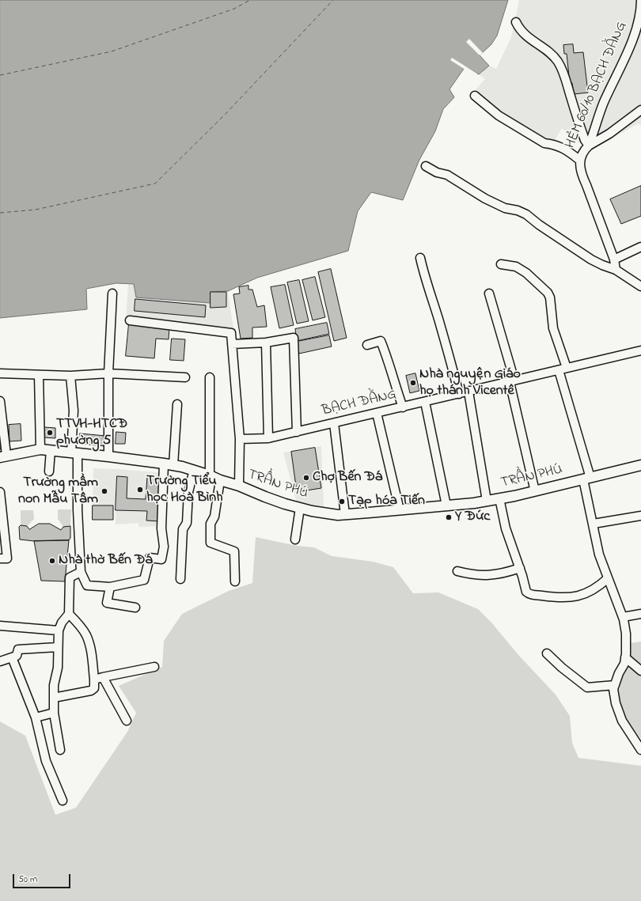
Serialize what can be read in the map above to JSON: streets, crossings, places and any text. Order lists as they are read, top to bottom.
{
  "streets": {
    "main road": ["TRẦN PHÚ"],
    "street": ["HẺM 60/10 BẠCH ĐẰNG", "BẠCH ĐẰNG"]
  },
  "places": [
    "Nhà nguyện Giáo họ thánh Vicentê",
    "TTVH-HTCĐ phường 5",
    "Chợ Bến Đá",
    "Trường Tiểu học Hoà Bình",
    "Trường mầm non Mẫu Tâm",
    "Tạp hóa Tiến",
    "Y Đức",
    "Nhà thờ Bến Đá"
  ],
  "scale_bar": "50 m"
}
